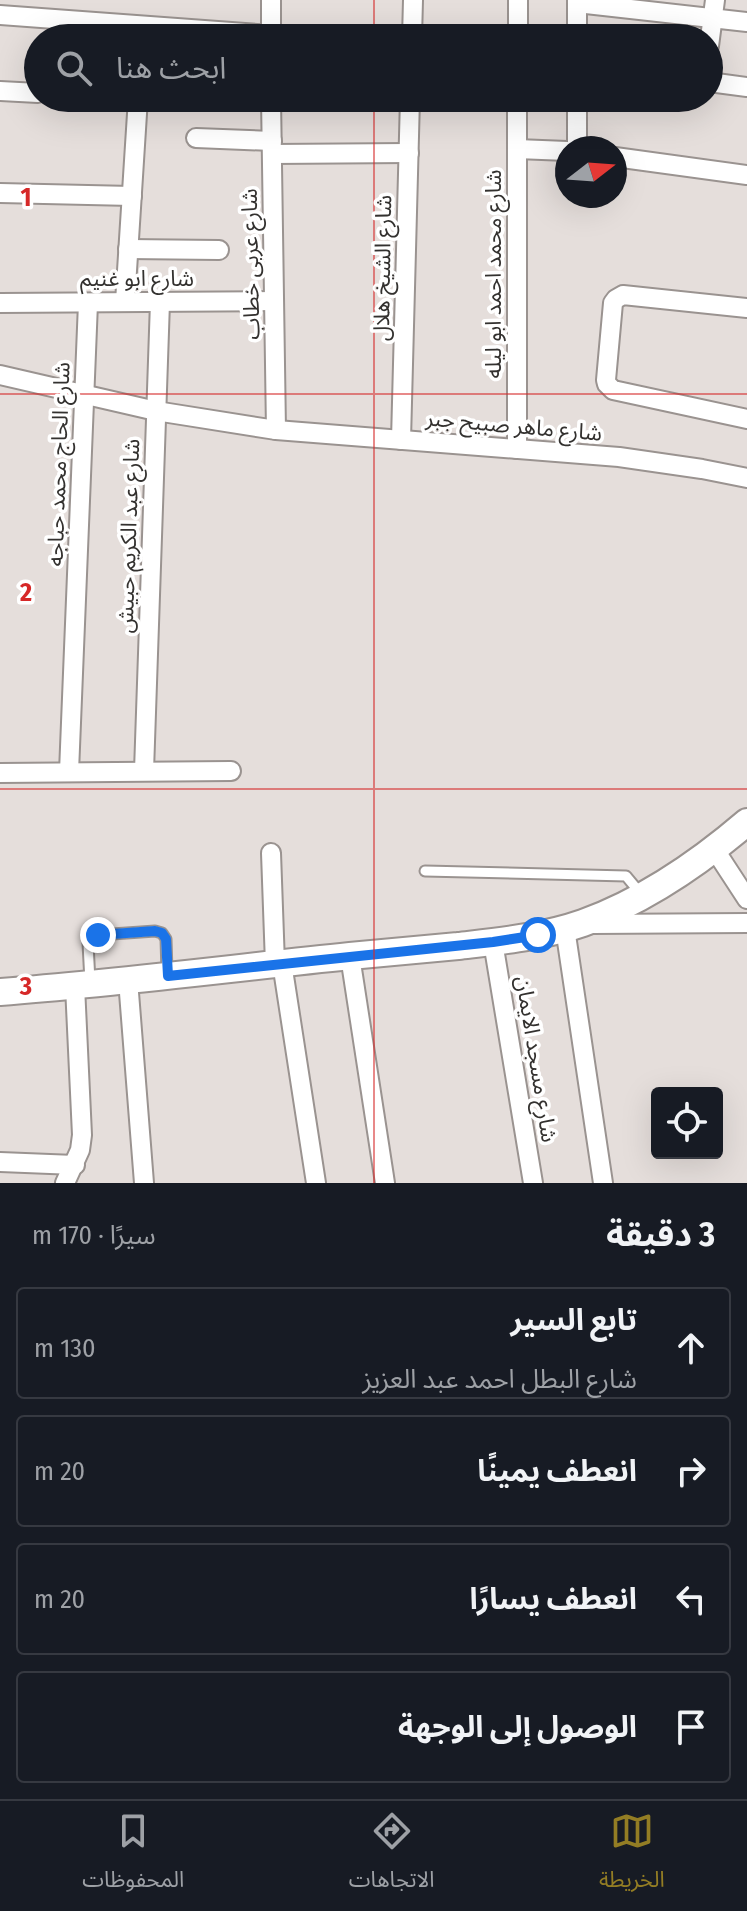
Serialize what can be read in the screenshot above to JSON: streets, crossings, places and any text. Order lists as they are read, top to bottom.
{
  "streets": {
    "street": [
      "شارع عربى خطاب",
      "شارع الشيخ هلال",
      "شارع محمد احمد ابو ليله",
      "شارع ابو غنيم",
      "شارع ماهر صبيح جبر",
      "شارع الحاج محمد حباجه",
      "شارع عبد الكريم حبيش",
      "شارع مسجد الايمان"
    ]
  },
  "crossings": [
    ["شارع عربى خطاب", "شارع ابو غنيم"],
    ["شارع عربى خطاب", "شارع ماهر صبيح جبر"],
    ["شارع الشيخ هلال", "شارع ماهر صبيح جبر"],
    ["شارع محمد احمد ابو ليله", "شارع ماهر صبيح جبر"],
    ["شارع ابو غنيم", "شارع الحاج محمد حباجه"],
    ["شارع ابو غنيم", "شارع عبد الكريم حبيش"],
    ["شارع ماهر صبيح جبر", "شارع الحاج محمد حباجه"],
    ["شارع ماهر صبيح جبر", "شارع عبد الكريم حبيش"]
  ],
  "north": "right",
  "page": {
    "search": "ابحث هنا",
    "heading": ["3 دقيقة", "سيرًا · 170 m"],
    "list": [
      ["تابع السير", "شارع البطل احمد عبد العزيز", "130 m"],
      ["انعطف يمينًا", "20 m"],
      ["انعطف يسارًا", "20 m"],
      "الوصول إلى الوجهة"
    ],
    "nav": ["الخريطة", "الاتجاهات", "المحفوظات"]
  },
  "grid": {
    "rows": ["1", "2", "3"]
  }
}
